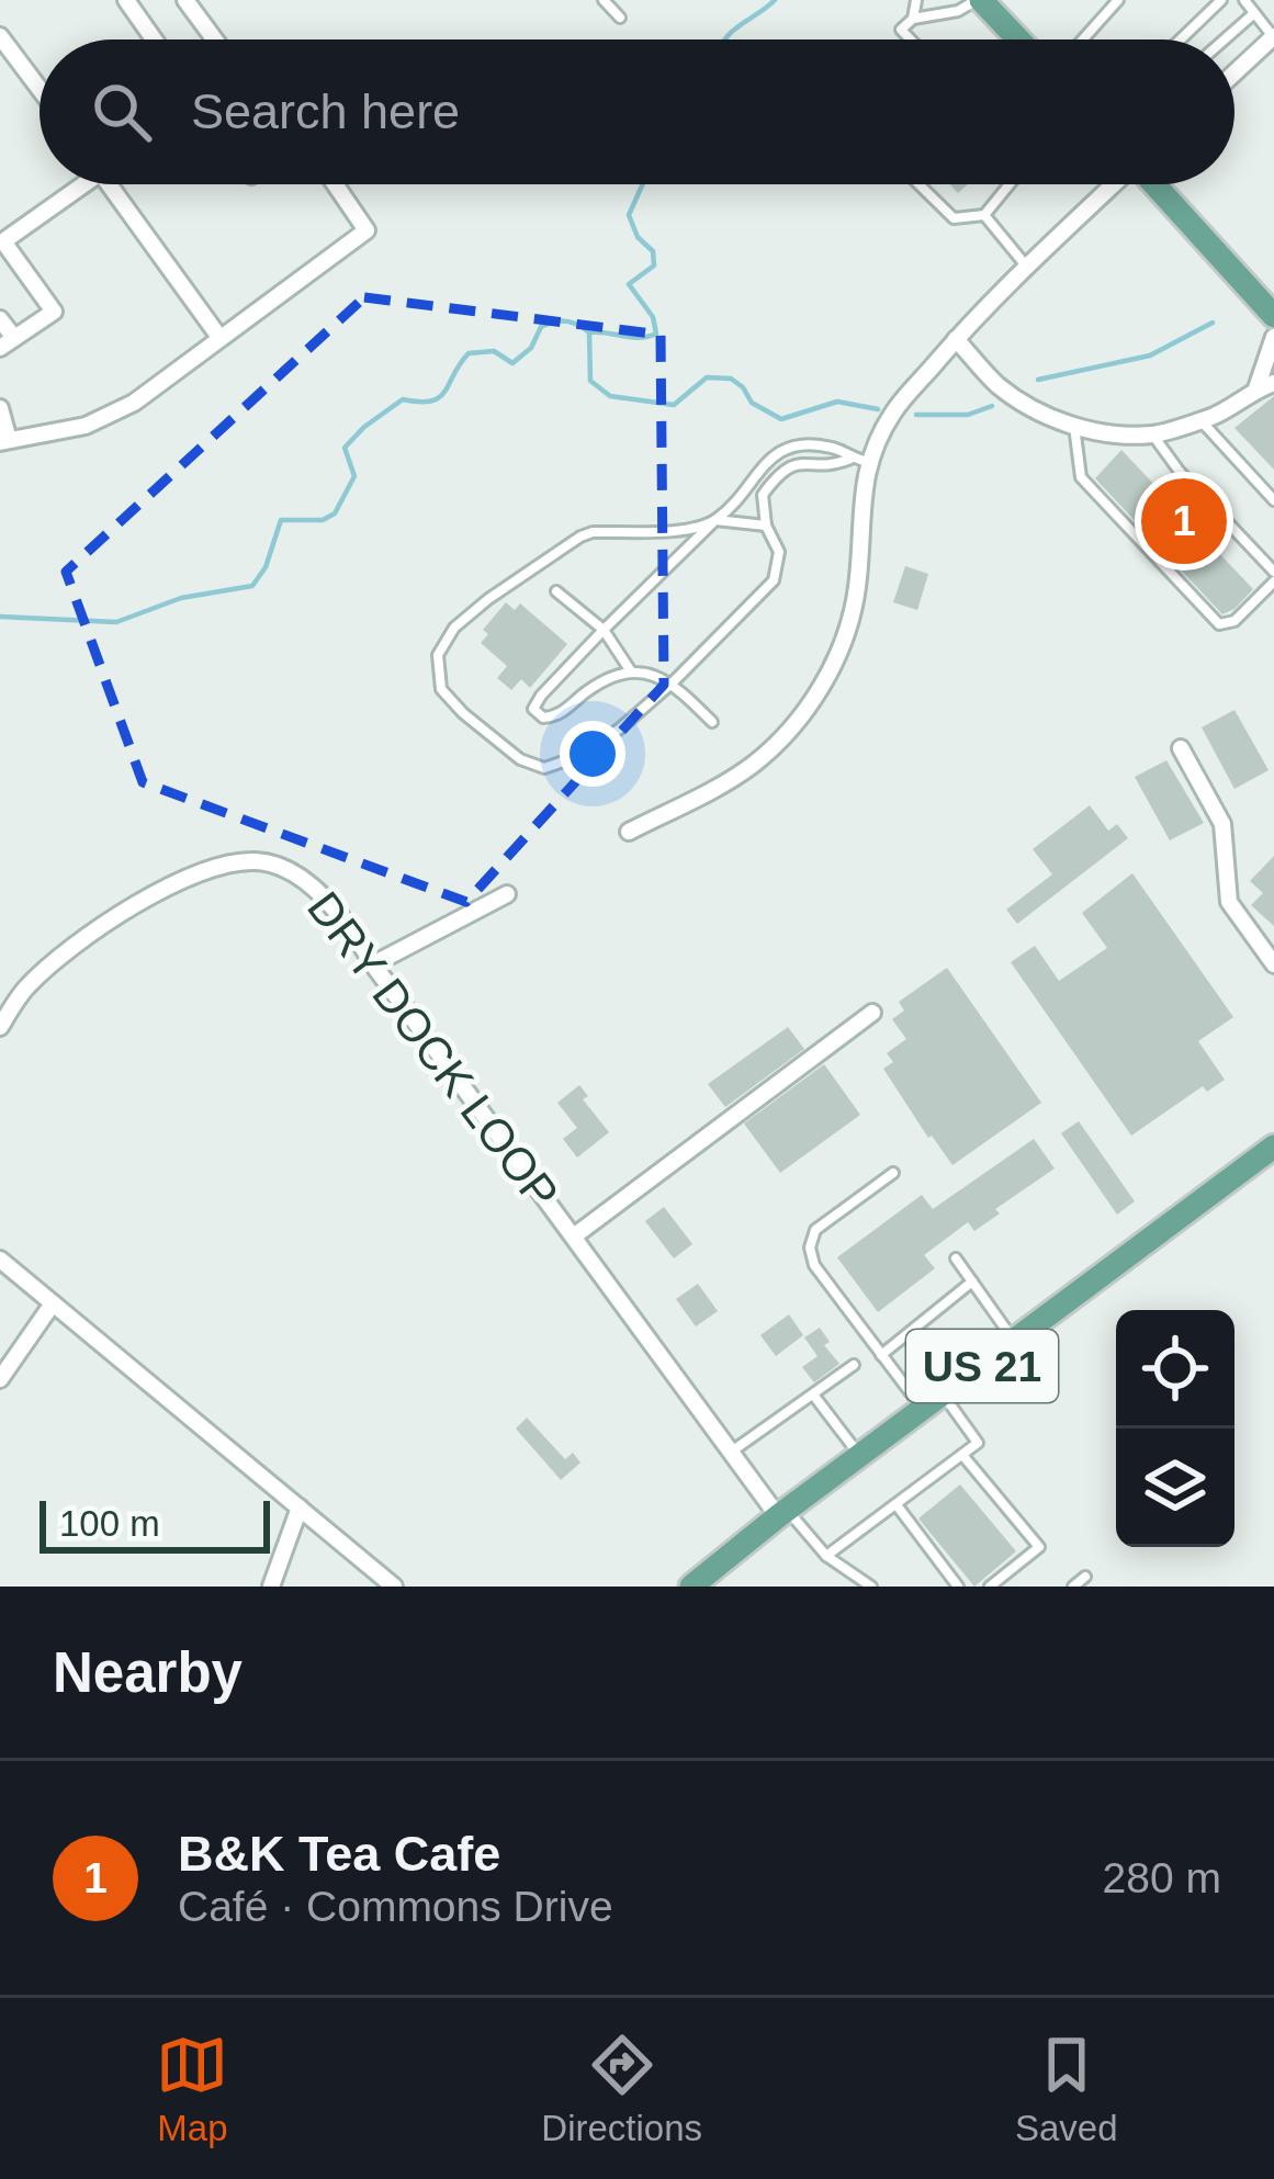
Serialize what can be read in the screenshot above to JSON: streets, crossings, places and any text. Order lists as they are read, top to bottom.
{
  "streets": {
    "main road": ["US 21"],
    "street": ["DRY DOCK LOOP"]
  },
  "crossings": [
    ["DRY DOCK LOOP", "US 21"]
  ],
  "scale_bar": "100 m",
  "page": {
    "search": "Search here",
    "pins": "1",
    "scale": "100 m",
    "heading": "Nearby",
    "list": [
      {
        "mark": "1",
        "name": "B&K Tea Cafe",
        "note": "Café · Commons Drive",
        "value": "280 m"
      }
    ],
    "nav": ["Map", "Directions", "Saved"]
  }
}
